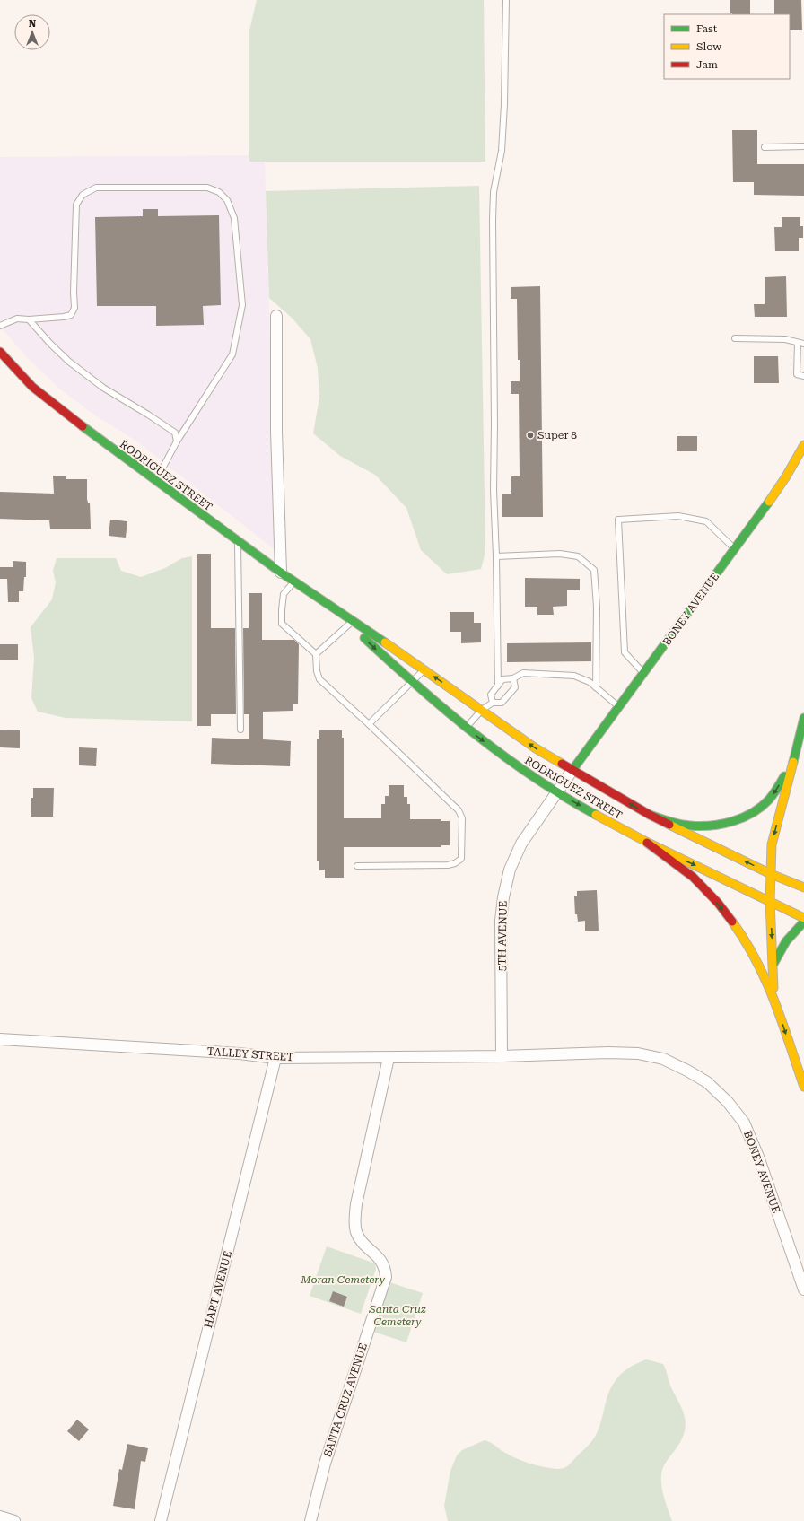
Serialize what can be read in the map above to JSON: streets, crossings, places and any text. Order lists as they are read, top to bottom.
{
  "streets": {
    "main road": ["RODRIGUEZ STREET", "BONEY AVENUE"],
    "street": [
      "5TH AVENUE",
      "TALLEY STREET",
      "HART AVENUE",
      "SANTA CRUZ AVENUE"
    ]
  },
  "crossings": [
    ["RODRIGUEZ STREET", "BONEY AVENUE"],
    ["RODRIGUEZ STREET", "5TH AVENUE"],
    ["BONEY AVENUE", "5TH AVENUE"],
    ["BONEY AVENUE", "TALLEY STREET"],
    ["5TH AVENUE", "TALLEY STREET"],
    ["TALLEY STREET", "HART AVENUE"],
    ["TALLEY STREET", "SANTA CRUZ AVENUE"]
  ],
  "parks": ["Moran Cemetery", "Santa Cruz Cemetery"],
  "places": ["Super 8"],
  "legend": ["Fast", "Slow", "Jam"],
  "north": "top"
}
